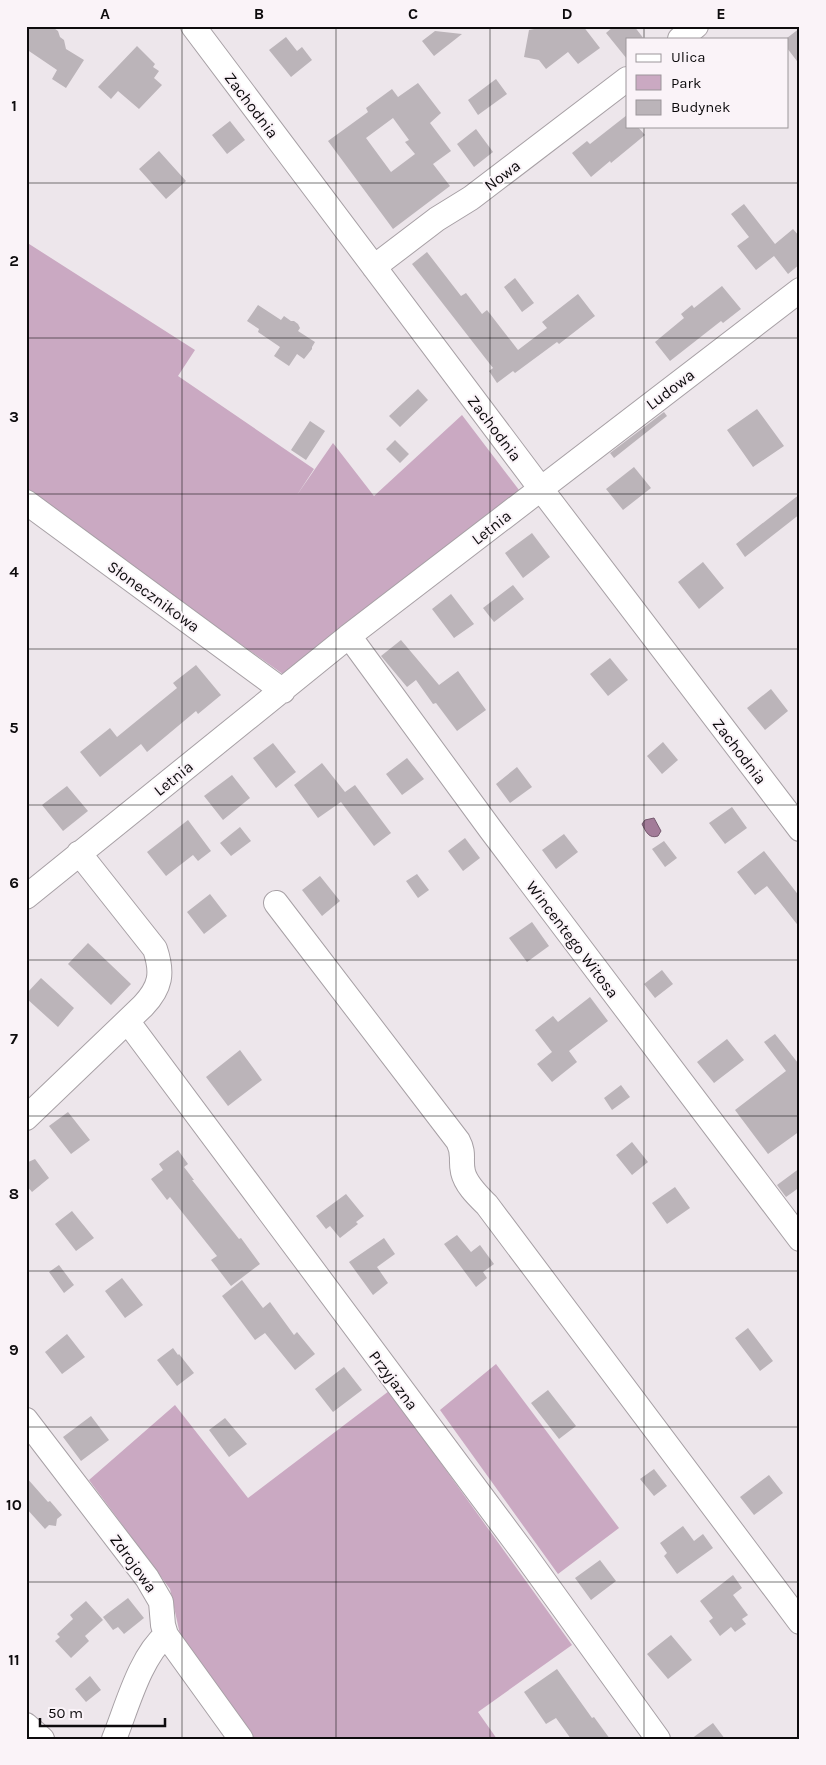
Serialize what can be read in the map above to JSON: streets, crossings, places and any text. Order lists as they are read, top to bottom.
{
  "streets": {
    "street": [
      "Zachodnia",
      "Nowa",
      "Ludowa",
      "Letnia",
      "Słonecznikowa",
      "Wincentego Witosa",
      "Przyjazna",
      "Zdrojowa"
    ]
  },
  "crossings": [
    ["Zachodnia", "Nowa"],
    ["Zachodnia", "Ludowa"],
    ["Zachodnia", "Letnia"],
    ["Ludowa", "Letnia"],
    ["Letnia", "Słonecznikowa"],
    ["Letnia", "Wincentego Witosa"]
  ],
  "legend": ["Ulica", "Park", "Budynek"],
  "scale_bar": "50 m",
  "grid": {
    "columns": [
      "A",
      "B",
      "C",
      "D",
      "E"
    ],
    "rows": [
      "1",
      "2",
      "3",
      "4",
      "5",
      "6",
      "7",
      "8",
      "9",
      "10",
      "11"
    ]
  }
}
